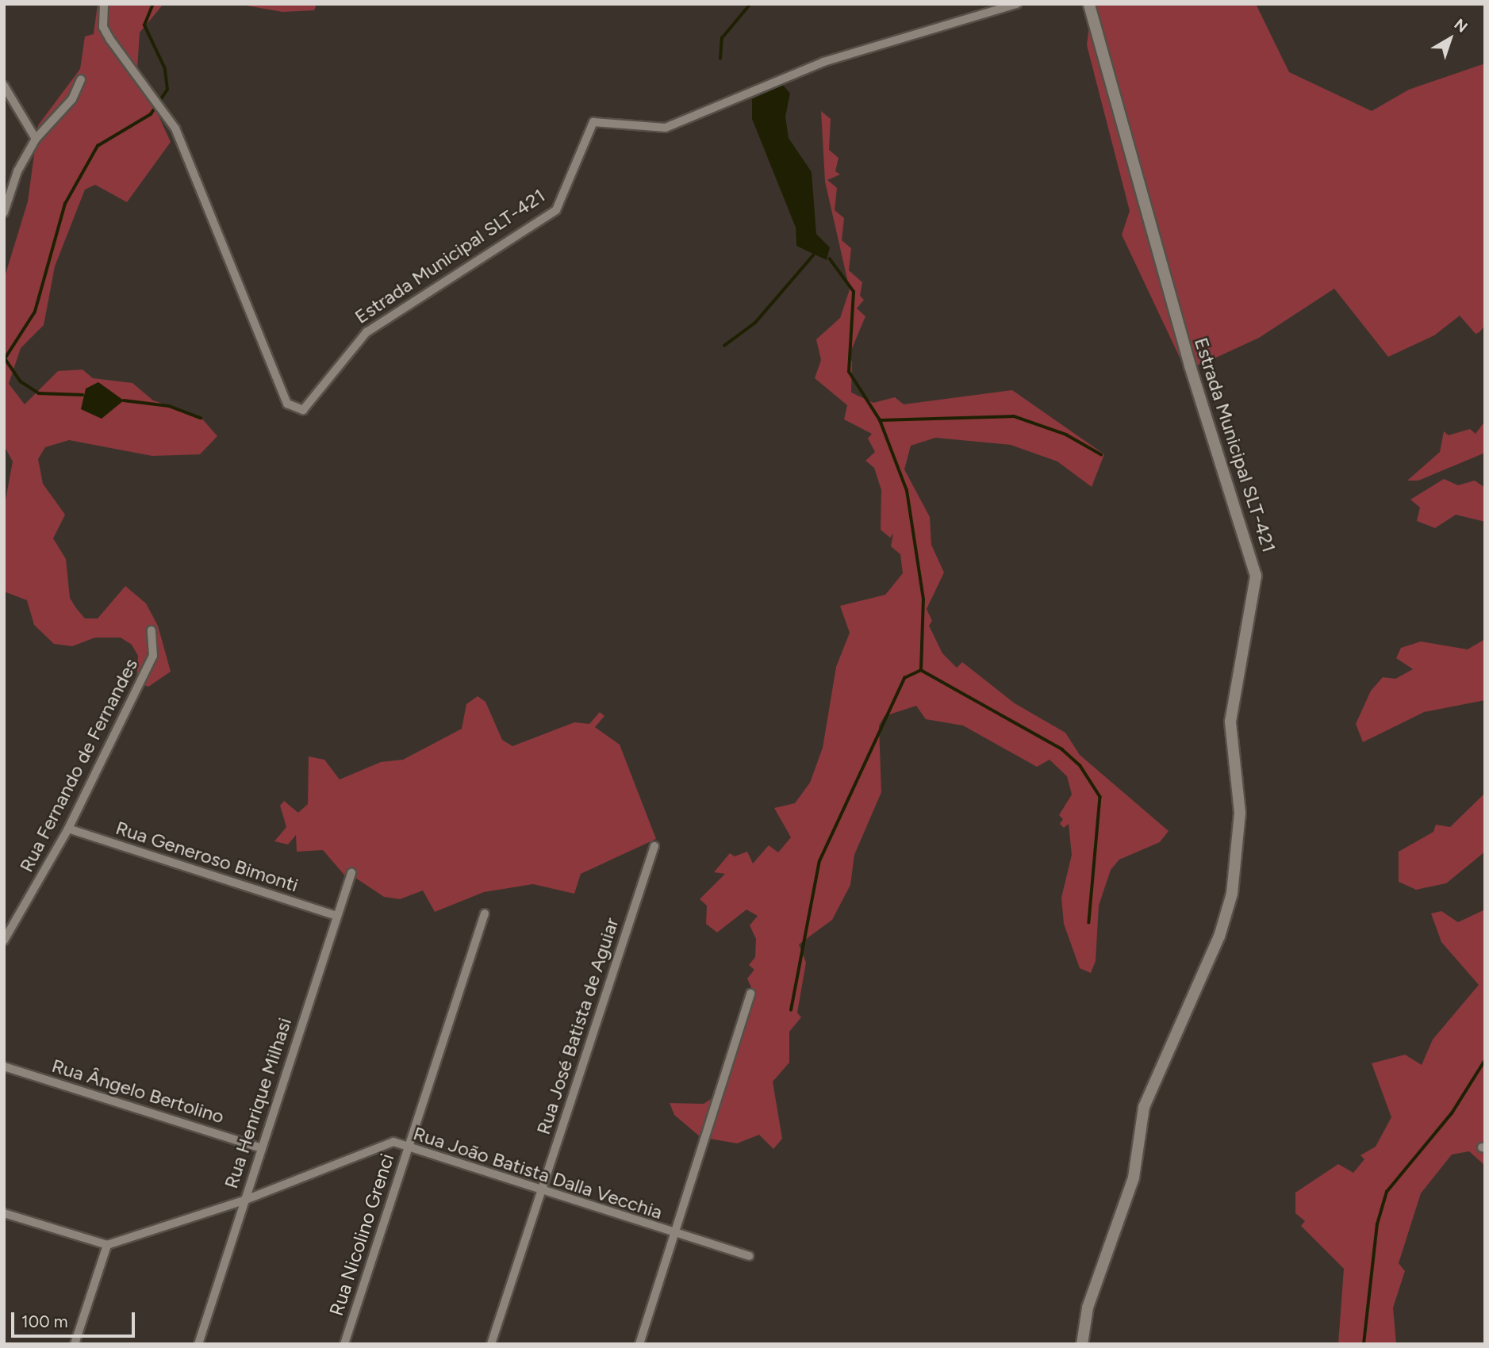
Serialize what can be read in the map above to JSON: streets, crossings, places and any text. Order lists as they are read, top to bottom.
{
  "streets": {
    "street": [
      "Estrada Municipal SLT-421",
      "Rua Fernando de Fernandes",
      "Rua Generoso Bimonti",
      "Rua José Batista de Aguiar",
      "Rua Ângelo Bertolino",
      "Rua Henrique Milhasi",
      "Rua João Batista Dalla Vecchia",
      "Rua Nicolino Grenci"
    ]
  },
  "crossings": [
    ["Rua Fernando de Fernandes", "Rua Generoso Bimonti"],
    ["Rua Generoso Bimonti", "Rua Henrique Milhasi"],
    ["Rua José Batista de Aguiar", "Rua João Batista Dalla Vecchia"],
    ["Rua Ângelo Bertolino", "Rua Henrique Milhasi"],
    ["Rua Henrique Milhasi", "Rua João Batista Dalla Vecchia"],
    ["Rua João Batista Dalla Vecchia", "Rua Nicolino Grenci"]
  ],
  "scale_bar": "100 m",
  "north": "top right"
}
